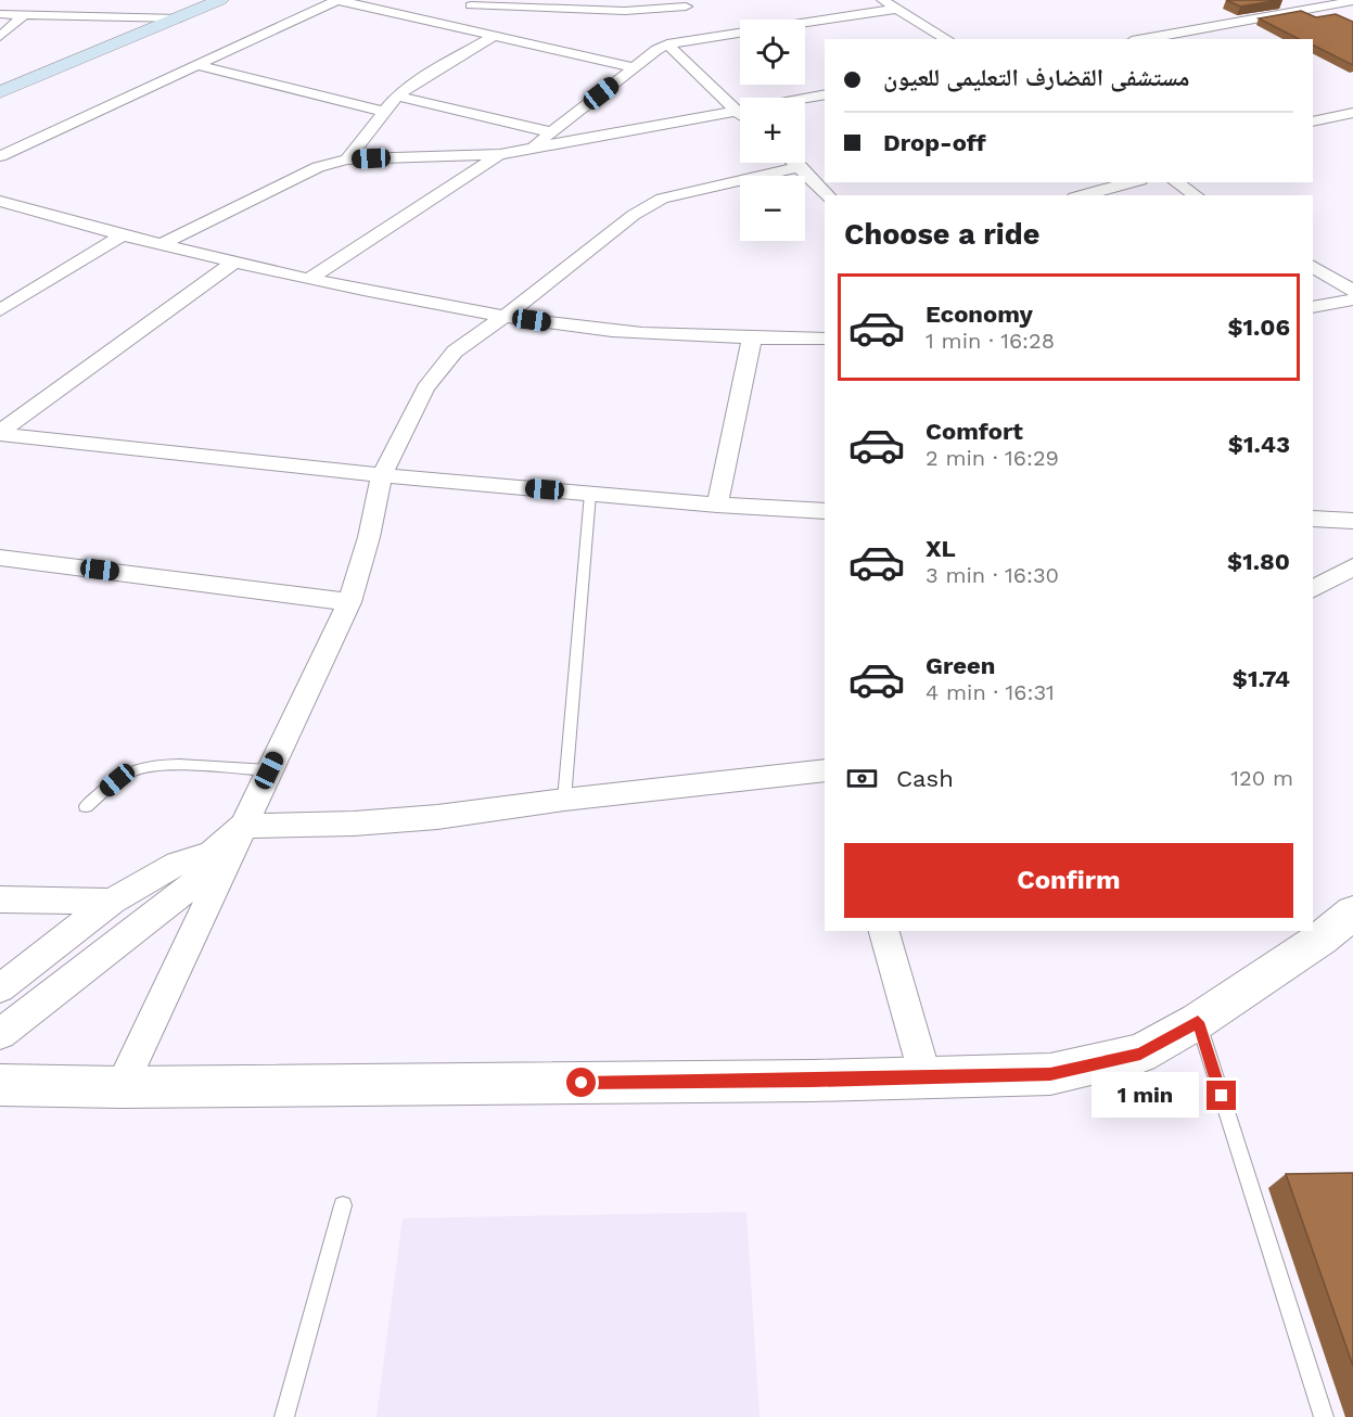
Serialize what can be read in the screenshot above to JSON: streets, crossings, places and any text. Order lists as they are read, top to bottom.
{
  "page": {
    "map_buttons": ["+", "−"],
    "banner": ["مستشفى القضارف التعليمى للعيون", "Drop-off"],
    "heading": "Choose a ride",
    "list": [
      {
        "name": "Economy",
        "note": "1 min · 16:28",
        "value": "$1.06"
      },
      {
        "name": "Comfort",
        "note": "2 min · 16:29",
        "value": "$1.43"
      },
      {
        "name": "XL",
        "note": "3 min · 16:30",
        "value": "$1.80"
      },
      {
        "name": "Green",
        "note": "4 min · 16:31",
        "value": "$1.74"
      }
    ],
    "pay": ["Cash", "120 m"],
    "buttons": "Confirm",
    "bubble": "1 min"
  }
}
